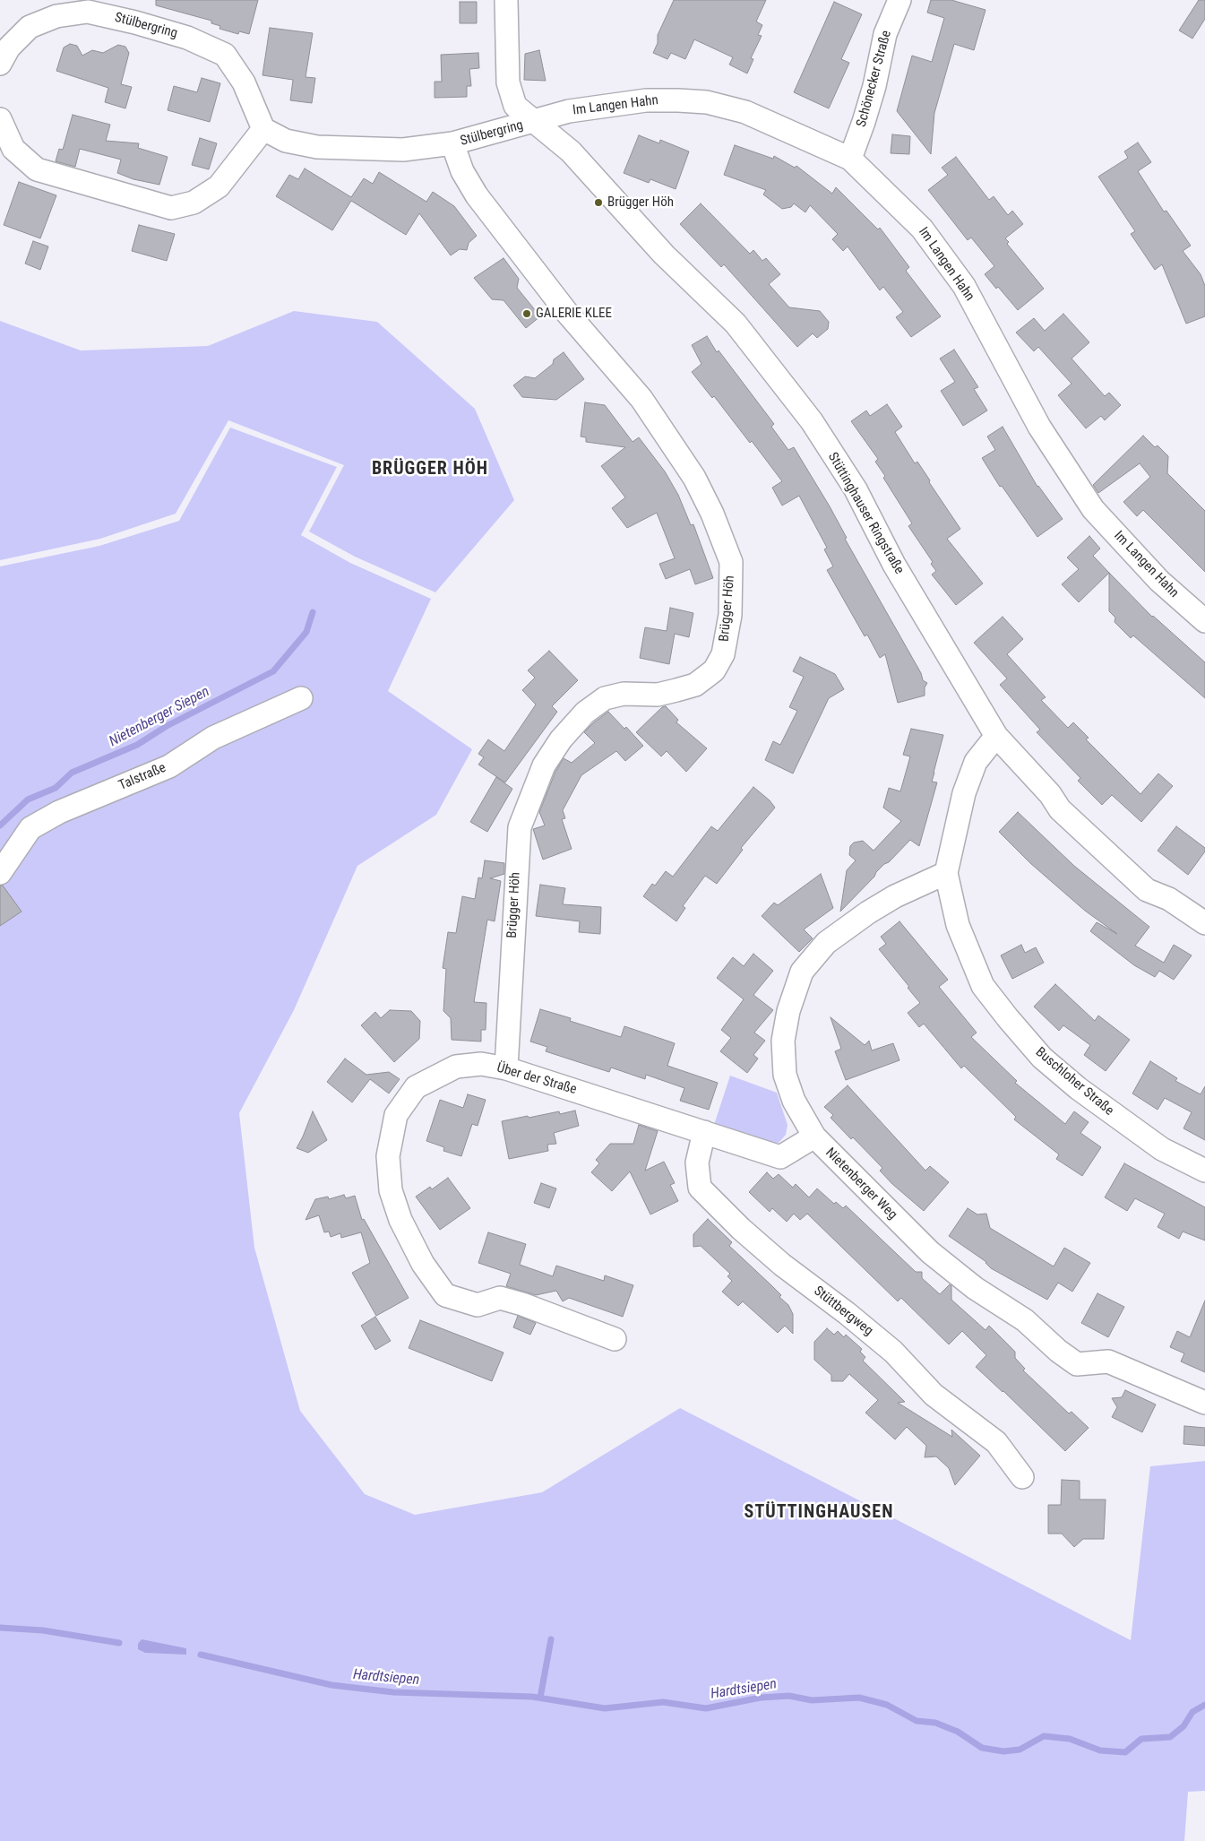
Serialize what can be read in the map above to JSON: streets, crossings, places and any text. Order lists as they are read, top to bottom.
{
  "streets": {
    "street": [
      "Stülbergring",
      "Schönecker Straße",
      "Im Langen Hahn",
      "Stüttinghauser Ringstraße",
      "Brügger Höh",
      "Talstraße",
      "Über der Straße",
      "Buschloher Straße",
      "Nietenberger Weg",
      "Stüttbergweg"
    ]
  },
  "crossings": [
    ["Stülbergring", "Im Langen Hahn"],
    ["Stülbergring", "Stüttinghauser Ringstraße"],
    ["Stülbergring", "Brügger Höh"],
    ["Schönecker Straße", "Im Langen Hahn"],
    ["Im Langen Hahn", "Stüttinghauser Ringstraße"],
    ["Stüttinghauser Ringstraße", "Buschloher Straße"],
    ["Brügger Höh", "Über der Straße"],
    ["Über der Straße", "Nietenberger Weg"],
    ["Über der Straße", "Stüttbergweg"],
    ["Buschloher Straße", "Nietenberger Weg"]
  ],
  "districts": ["BRÜGGER HÖH", "STÜTTINGHAUSEN"],
  "water": ["Nietenberger Siepen", "Hardtsiepen"],
  "places": ["Brügger Höh", "GALERIE KLEE"]
}
